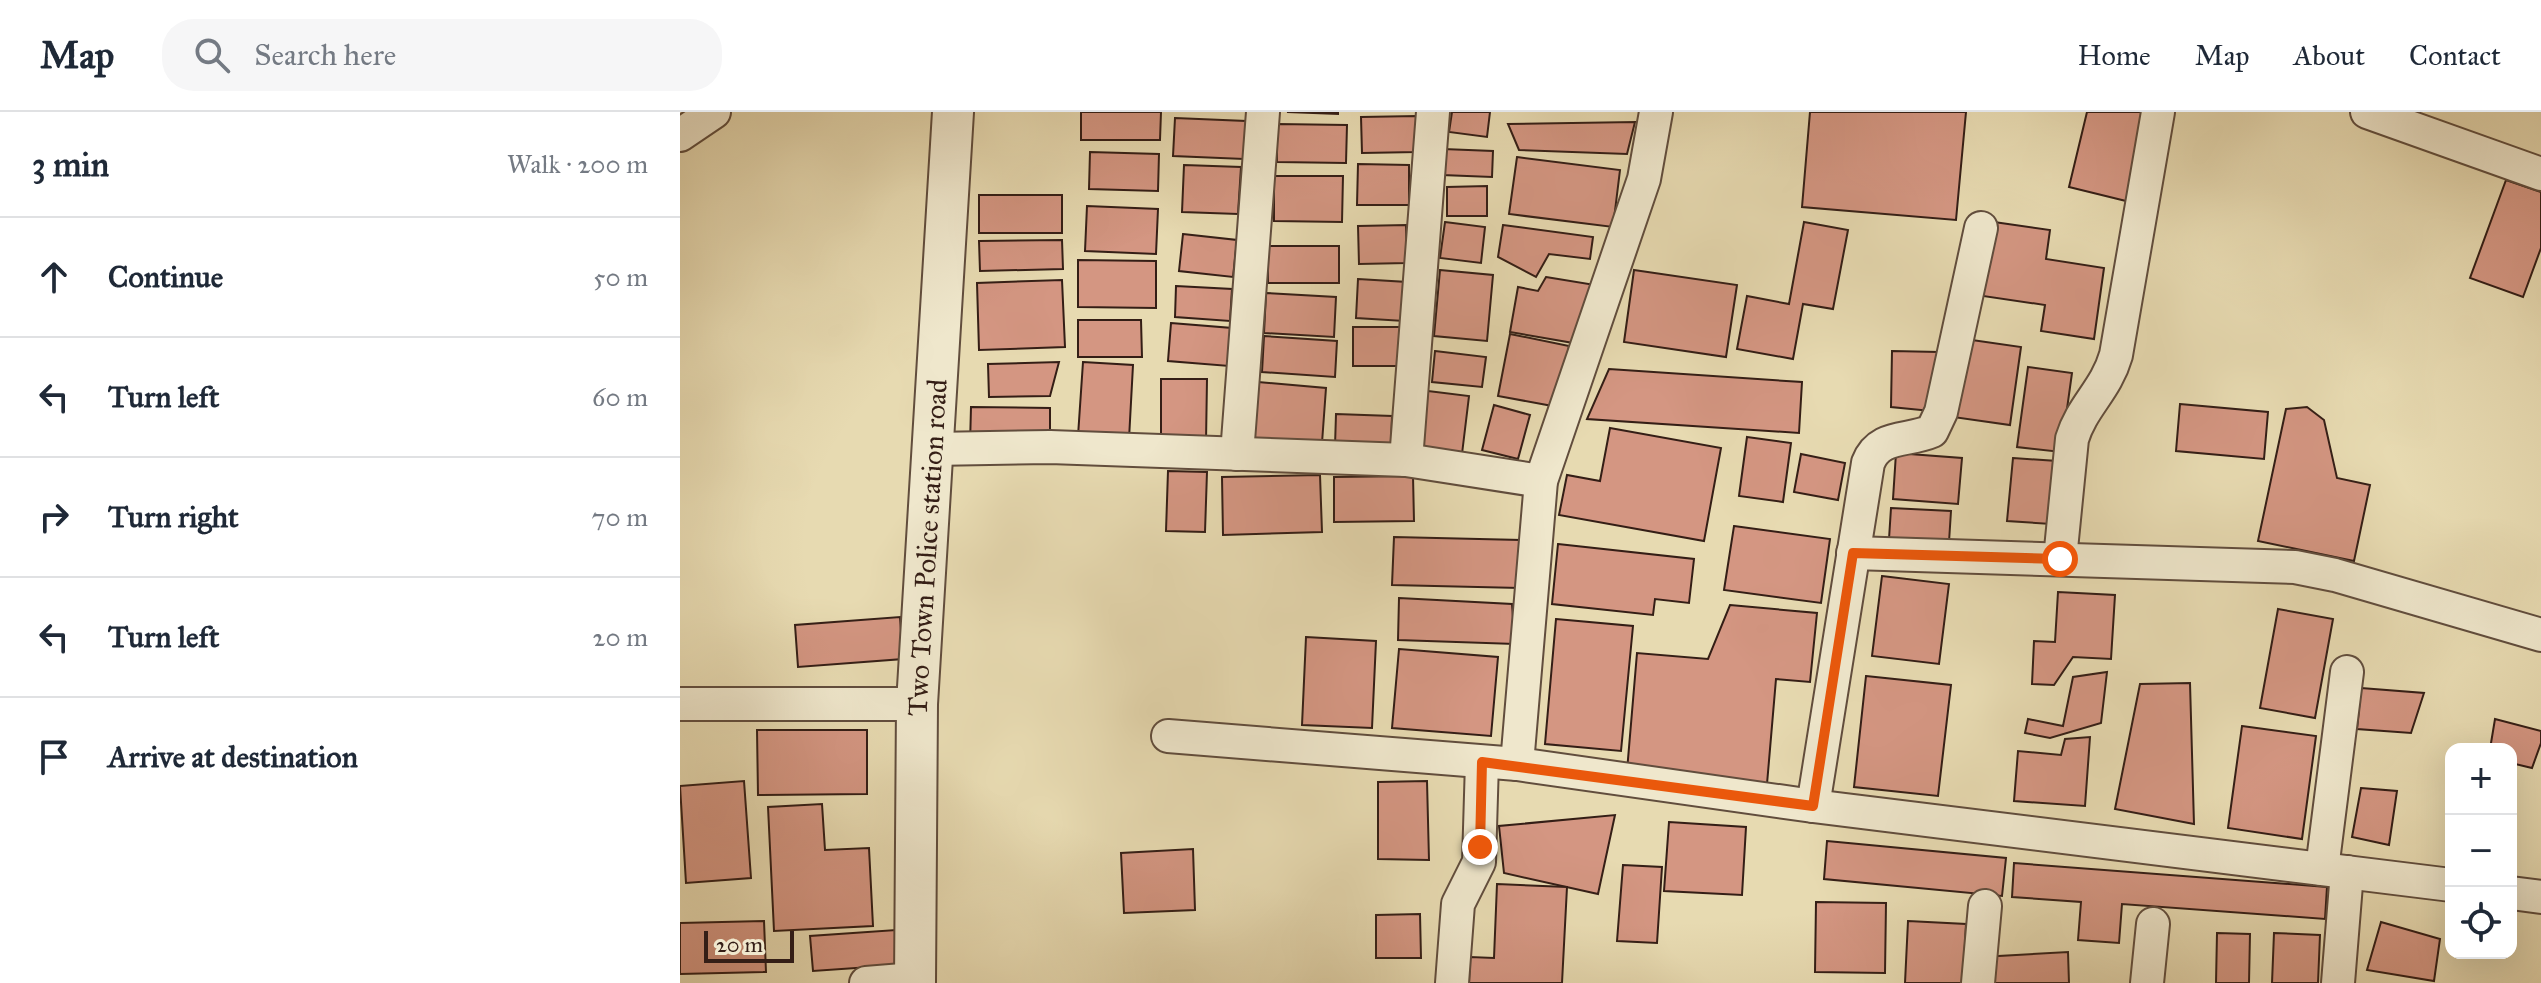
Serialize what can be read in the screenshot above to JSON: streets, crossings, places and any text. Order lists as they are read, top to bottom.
{
  "streets": {
    "street": ["Two Town Police station road"]
  },
  "scale_bar": "20 m",
  "page": {
    "header": "Map",
    "search": "Search here",
    "nav": [
      "Home",
      "Map",
      "About",
      "Contact"
    ],
    "heading": ["3 min", "Walk · 200 m"],
    "list": [
      ["Continue", "50 m"],
      ["Turn left", "60 m"],
      ["Turn right", "70 m"],
      ["Turn left", "20 m"],
      "Arrive at destination"
    ],
    "map_buttons": ["+", "−"],
    "scale": "20 m"
  }
}
